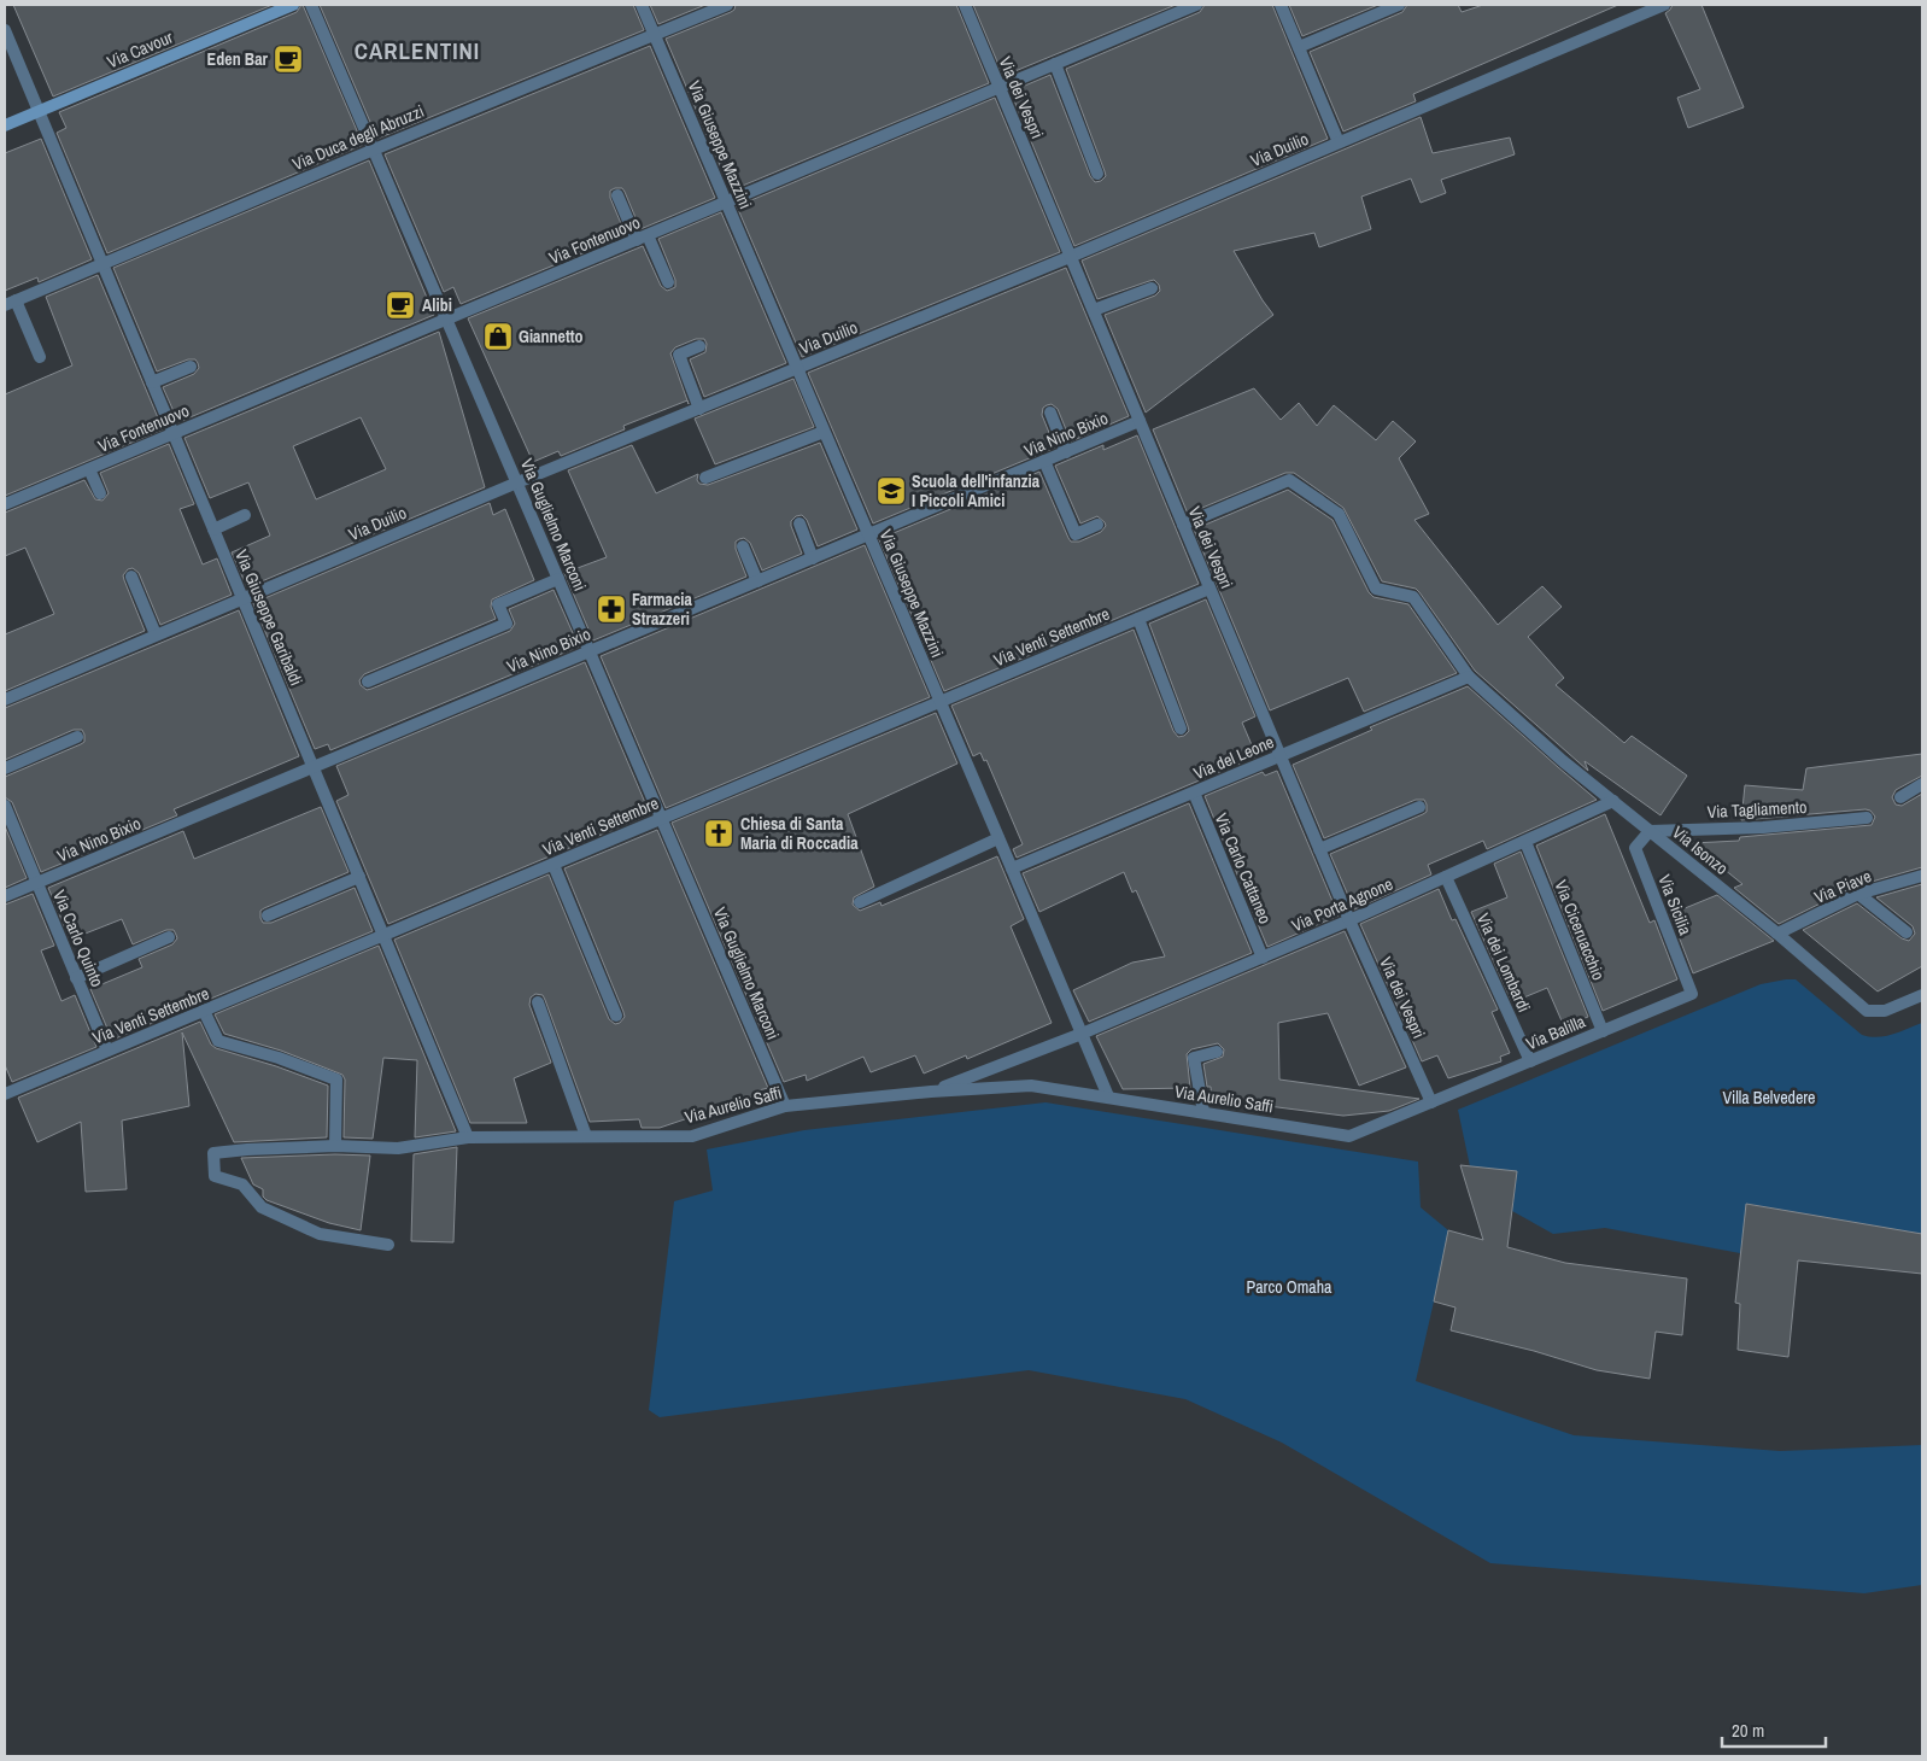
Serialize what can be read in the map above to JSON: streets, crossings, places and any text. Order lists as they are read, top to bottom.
{
  "streets": {
    "main road": ["Via Cavour"],
    "street": [
      "Via dei Vespri",
      "Via Duca degli Abruzzi",
      "Via Giuseppe Mazzini",
      "Via Duilio",
      "Via Fontenuovo",
      "Via Nino Bixio",
      "Via Guglielmo Marconi",
      "Via Giuseppe Garibaldi",
      "Via Venti Settembre",
      "Via del Leone",
      "Via Tagliamento",
      "Via Isonzo",
      "Via Carlo Cattaneo",
      "Via Piave",
      "Via Porta Agnone",
      "Via Sicilia",
      "Via Ciceruacchio",
      "Via Carlo Quinto",
      "Via dei Lombardi",
      "Via Balilla",
      "Via Aurelio Saffi"
    ]
  },
  "crossings": [
    ["Via Cavour", "Via Giuseppe Garibaldi"],
    ["Via dei Vespri", "Via Duilio"],
    ["Via dei Vespri", "Via Fontenuovo"],
    ["Via dei Vespri", "Via Nino Bixio"],
    ["Via dei Vespri", "Via Venti Settembre"],
    ["Via dei Vespri", "Via del Leone"],
    ["Via dei Vespri", "Via Isonzo"],
    ["Via dei Vespri", "Via Porta Agnone"],
    ["Via dei Vespri", "Via Balilla"],
    ["Via dei Vespri", "Via Aurelio Saffi"],
    ["Via Duca degli Abruzzi", "Via Giuseppe Mazzini"],
    ["Via Duca degli Abruzzi", "Via Guglielmo Marconi"],
    ["Via Duca degli Abruzzi", "Via Giuseppe Garibaldi"],
    ["Via Giuseppe Mazzini", "Via Duilio"],
    ["Via Giuseppe Mazzini", "Via Fontenuovo"],
    ["Via Giuseppe Mazzini", "Via Nino Bixio"],
    ["Via Giuseppe Mazzini", "Via Venti Settembre"],
    ["Via Giuseppe Mazzini", "Via del Leone"],
    ["Via Giuseppe Mazzini", "Via Porta Agnone"],
    ["Via Giuseppe Mazzini", "Via Aurelio Saffi"],
    ["Via Duilio", "Via Guglielmo Marconi"],
    ["Via Duilio", "Via Giuseppe Garibaldi"],
    ["Via Fontenuovo", "Via Guglielmo Marconi"],
    ["Via Fontenuovo", "Via Giuseppe Garibaldi"],
    ["Via Nino Bixio", "Via Guglielmo Marconi"],
    ["Via Nino Bixio", "Via Giuseppe Garibaldi"],
    ["Via Nino Bixio", "Via Carlo Quinto"],
    ["Via Guglielmo Marconi", "Via Venti Settembre"],
    ["Via Guglielmo Marconi", "Via Aurelio Saffi"],
    ["Via Giuseppe Garibaldi", "Via Venti Settembre"],
    ["Via Giuseppe Garibaldi", "Via Aurelio Saffi"],
    ["Via Venti Settembre", "Via Carlo Quinto"],
    ["Via del Leone", "Via Isonzo"],
    ["Via del Leone", "Via Carlo Cattaneo"],
    ["Via Tagliamento", "Via Isonzo"],
    ["Via Tagliamento", "Via Sicilia"],
    ["Via Isonzo", "Via Piave"],
    ["Via Isonzo", "Via Porta Agnone"],
    ["Via Isonzo", "Via Sicilia"],
    ["Via Carlo Cattaneo", "Via Porta Agnone"],
    ["Via Porta Agnone", "Via Ciceruacchio"],
    ["Via Porta Agnone", "Via dei Lombardi"],
    ["Via Porta Agnone", "Via Aurelio Saffi"],
    ["Via Sicilia", "Via Balilla"],
    ["Via Ciceruacchio", "Via Balilla"],
    ["Via dei Lombardi", "Via Balilla"],
    ["Via Balilla", "Via Aurelio Saffi"]
  ],
  "districts": ["CARLENTINI"],
  "parks": ["Villa Belvedere", "Parco Omaha"],
  "places": {
    "cafe": ["Eden Bar", "Alibi"],
    "shop": ["Giannetto"],
    "school or university": ["Scuola dell'infanzia I Piccoli Amici"],
    "pharmacy": ["Farmacia Strazzeri"],
    "church": ["Chiesa di Santa Maria di Roccadia"]
  },
  "scale_bar": "20 m"
}
